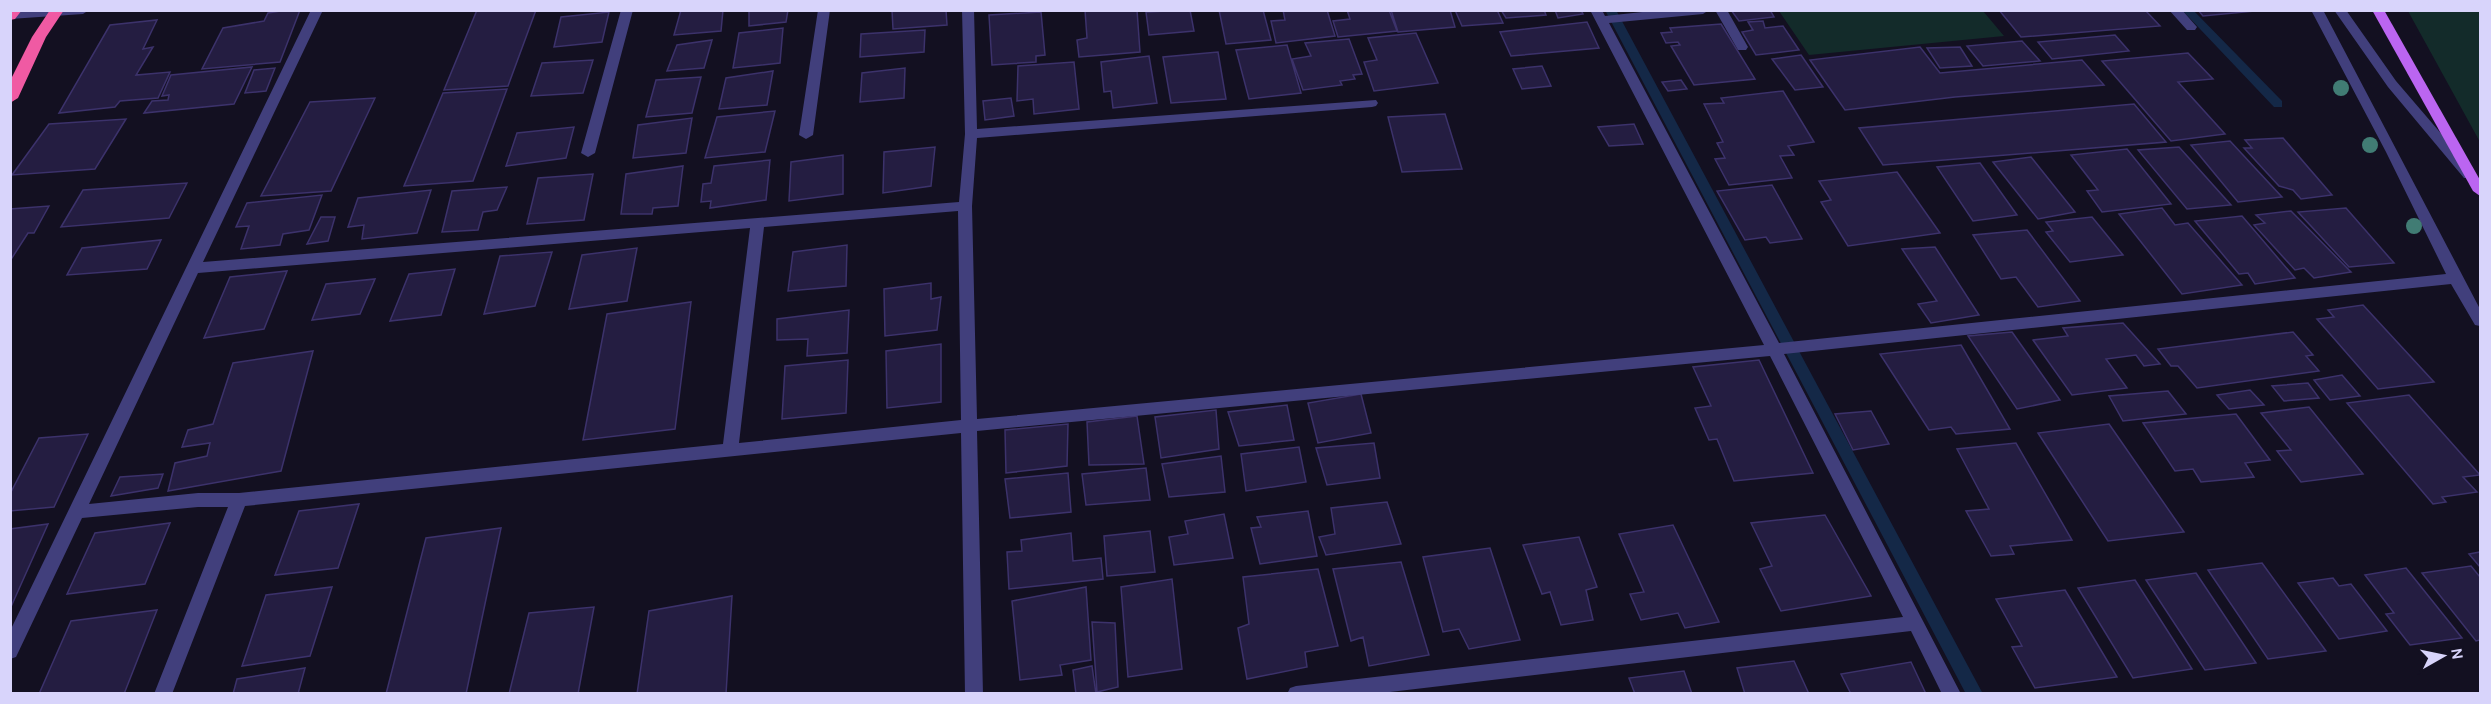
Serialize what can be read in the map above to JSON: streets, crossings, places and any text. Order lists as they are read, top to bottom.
{
  "north": "right"
}
